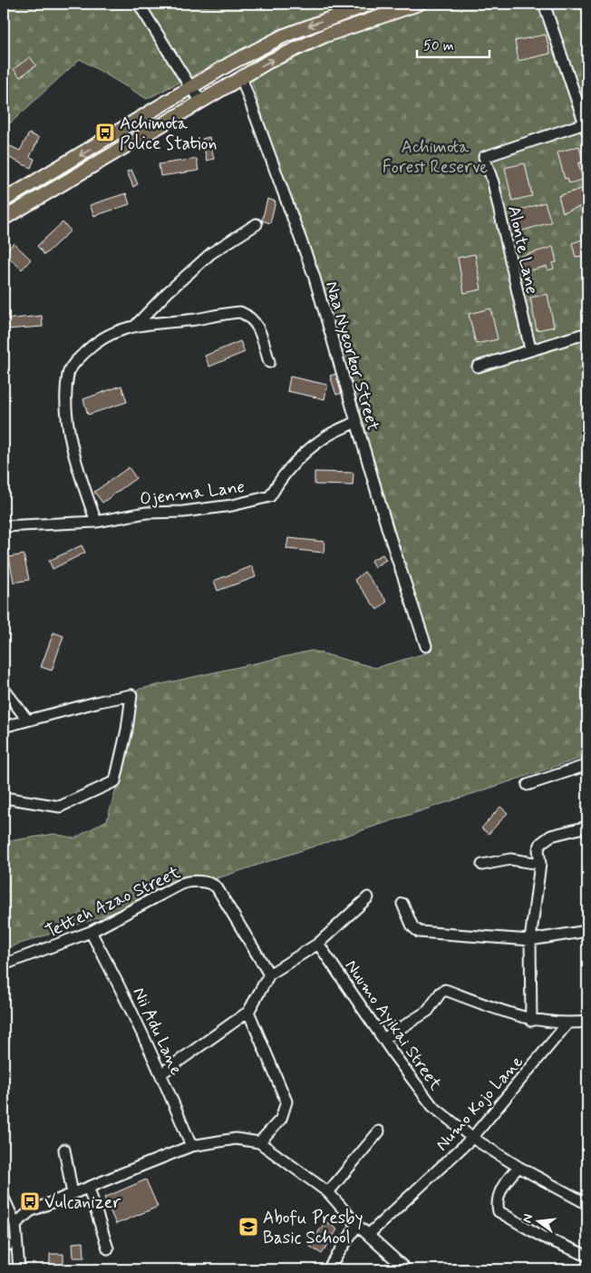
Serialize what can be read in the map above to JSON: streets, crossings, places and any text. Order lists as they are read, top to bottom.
{
  "streets": {
    "street": [
      "Alonte Lane",
      "Naa Nyeorkor Street",
      "Ojenma Lane",
      "Tetteh Azao Street",
      "Nuumo Ayikai Street",
      "Nii Adu Lane",
      "Numo Kojo Lane"
    ]
  },
  "crossings": [
    ["Naa Nyeorkor Street", "Ojenma Lane"],
    ["Tetteh Azao Street", "Nii Adu Lane"],
    ["Nuumo Ayikai Street", "Numo Kojo Lane"]
  ],
  "parks": ["Achimota Forest Reserve"],
  "places": {
    "bus stop": ["Achimota Police Station", "Vulcanizer"],
    "school or university": ["Abofu Presby Basic School"]
  },
  "scale_bar": "50 m",
  "north": "left"
}
